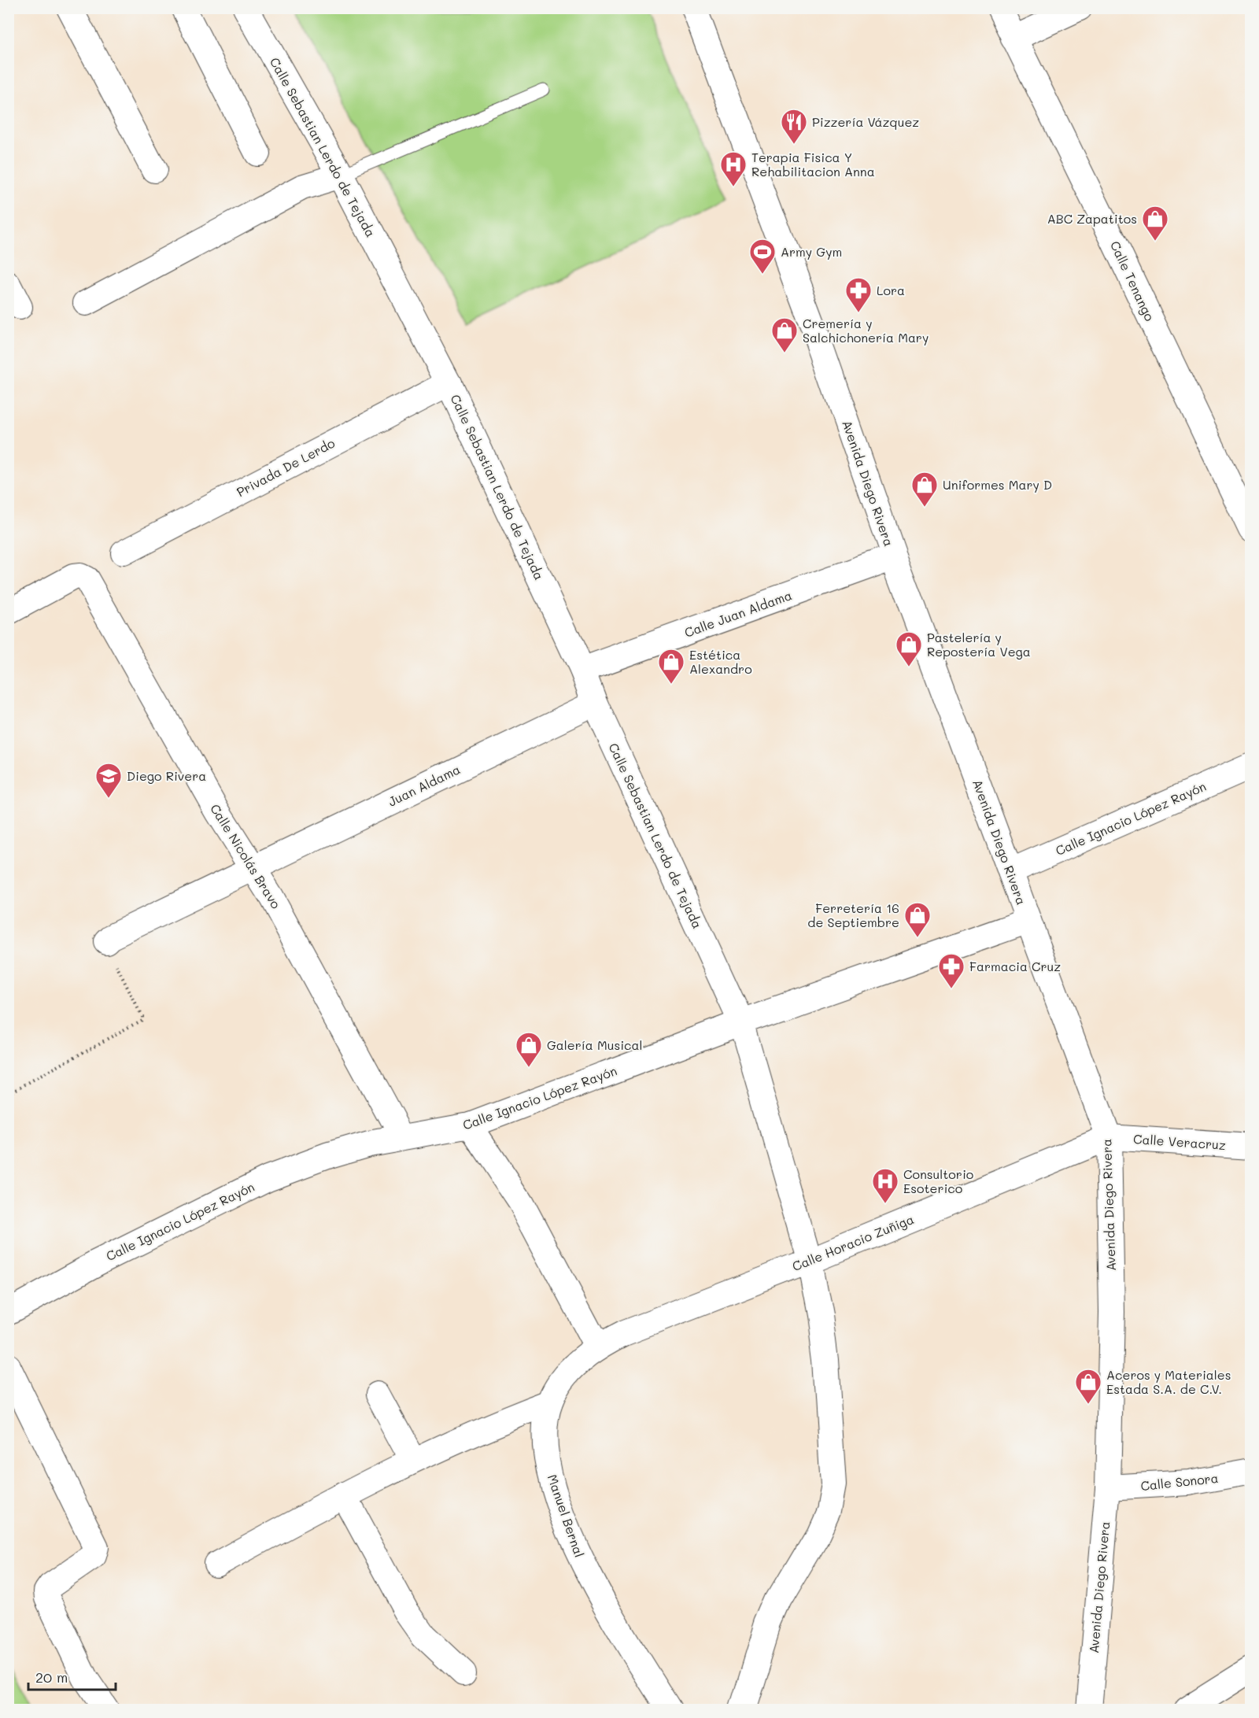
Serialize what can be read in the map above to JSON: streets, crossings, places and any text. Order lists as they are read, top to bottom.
{
  "streets": {
    "street": [
      "Calle Sebastian Lerdo de Tejada",
      "Calle Tenango",
      "Privada De Lerdo",
      "Avenida Diego Rivera",
      "Calle Juan Aldama",
      "Juan Aldama",
      "Calle Ignacio López Rayón",
      "Calle Nicolás Bravo",
      "Calle Veracruz",
      "Calle Horacio Zuñiga",
      "Calle Sonora",
      "Manuel Bernal"
    ]
  },
  "crossings": [
    ["Calle Sebastian Lerdo de Tejada", "Privada De Lerdo"],
    ["Calle Sebastian Lerdo de Tejada", "Calle Juan Aldama"],
    ["Calle Sebastian Lerdo de Tejada", "Juan Aldama"],
    ["Calle Sebastian Lerdo de Tejada", "Calle Ignacio López Rayón"],
    ["Calle Sebastian Lerdo de Tejada", "Calle Horacio Zuñiga"],
    ["Avenida Diego Rivera", "Calle Juan Aldama"],
    ["Avenida Diego Rivera", "Calle Ignacio López Rayón"],
    ["Avenida Diego Rivera", "Calle Veracruz"],
    ["Avenida Diego Rivera", "Calle Horacio Zuñiga"],
    ["Avenida Diego Rivera", "Calle Sonora"],
    ["Juan Aldama", "Calle Nicolás Bravo"],
    ["Calle Ignacio López Rayón", "Calle Nicolás Bravo"],
    ["Calle Veracruz", "Calle Horacio Zuñiga"],
    ["Calle Horacio Zuñiga", "Manuel Bernal"]
  ],
  "places": {
    "restaurant": ["Pizzería Vázquez"],
    "hospital": ["Terapia Fisica Y Rehabilitacion Anna", "Consultorio Esoterico"],
    "shop": [
      "ABC Zapatitos",
      "Cremería y Salchichonería Mary",
      "Uniformes Mary D",
      "Pastelería y Repostería Vega",
      "Estética Alexandro",
      "Ferretería 16 de Septiembre",
      "Galería Musical",
      "Aceros y Materiales Estada S.A. de C.V."
    ],
    "sports": ["Army Gym"],
    "pharmacy": ["Lora", "Farmacia Cruz"],
    "school or university": ["Diego Rivera"]
  },
  "scale_bar": "20 m"
}
